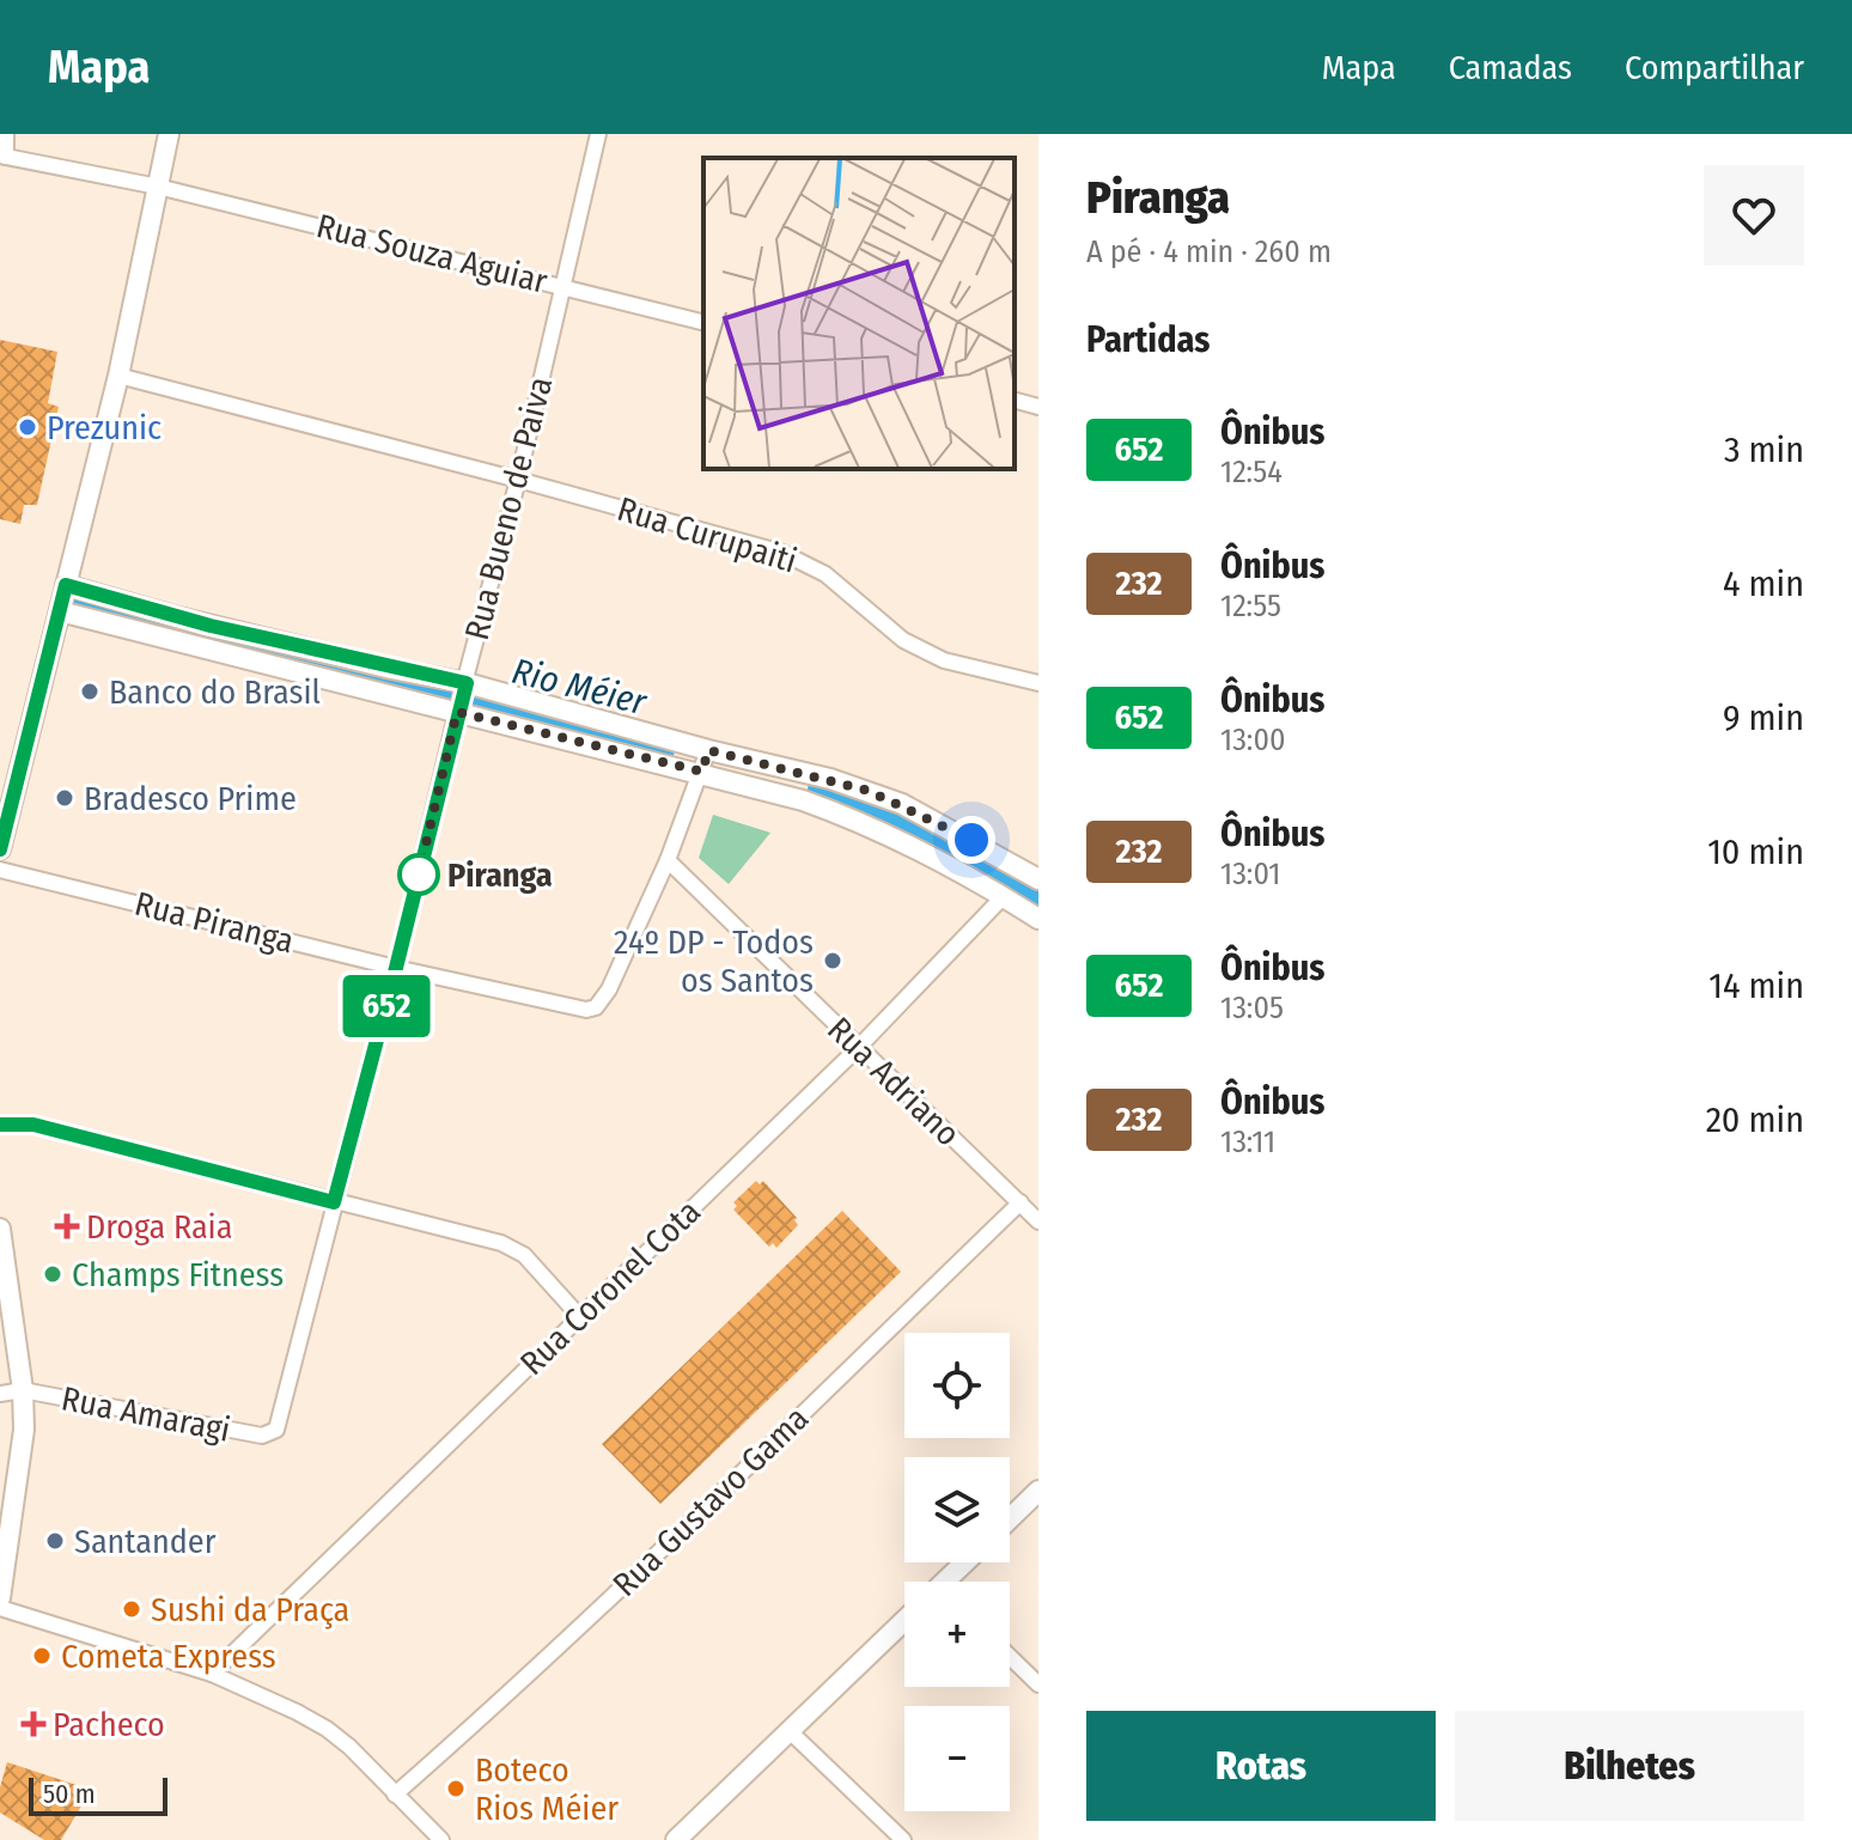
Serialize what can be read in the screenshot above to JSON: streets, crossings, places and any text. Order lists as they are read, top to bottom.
{
  "streets": {
    "street": [
      "Rua Souza Aguiar",
      "Rua Bueno de Paiva",
      "Rua Curupaiti",
      "Rua Piranga",
      "Rua Adriano",
      "Rua Coronel Cota",
      "Rua Amaragi",
      "Rua Gustavo Gama"
    ]
  },
  "crossings": [
    ["Rua Souza Aguiar", "Rua Bueno de Paiva"],
    ["Rua Bueno de Paiva", "Rua Curupaiti"],
    ["Rua Bueno de Paiva", "Rua Piranga"],
    ["Rua Bueno de Paiva", "Rua Amaragi"],
    ["Rua Piranga", "Rua Adriano"],
    ["Rua Adriano", "Rua Coronel Cota"],
    ["Rua Adriano", "Rua Gustavo Gama"]
  ],
  "water": ["Rio Méier"],
  "places": {
    "other": [
      "Prezunic",
      "Banco do Brasil",
      "Bradesco Prime",
      "Piranga",
      "24º DP - Todos os Santos",
      "Champs Fitness",
      "Santander",
      "Sushi da Praça",
      "Cometa Express",
      "Boteco Rios Méier"
    ],
    "health": ["Droga Raia", "Pacheco"]
  },
  "lines": ["bus line 652"],
  "scale_bar": "50 m",
  "page": {
    "header": "Mapa",
    "nav": ["Mapa", "Camadas", "Compartilhar"],
    "on_map": "652",
    "heading": [
      ["Piranga", "A pé · 4 min · 260 m"],
      "Partidas"
    ],
    "list": [
      {
        "mark": "652",
        "name": "Ônibus",
        "note": "12:54",
        "value": "3 min"
      },
      {
        "mark": "232",
        "name": "Ônibus",
        "note": "12:55",
        "value": "4 min"
      },
      {
        "mark": "652",
        "name": "Ônibus",
        "note": "13:00",
        "value": "9 min"
      },
      {
        "mark": "232",
        "name": "Ônibus",
        "note": "13:01",
        "value": "10 min"
      },
      {
        "mark": "652",
        "name": "Ônibus",
        "note": "13:05",
        "value": "14 min"
      },
      {
        "mark": "232",
        "name": "Ônibus",
        "note": "13:11",
        "value": "20 min"
      }
    ],
    "map_buttons": ["+", "−"],
    "buttons": ["Rotas", "Bilhetes"],
    "scale": "50 m"
  }
}
